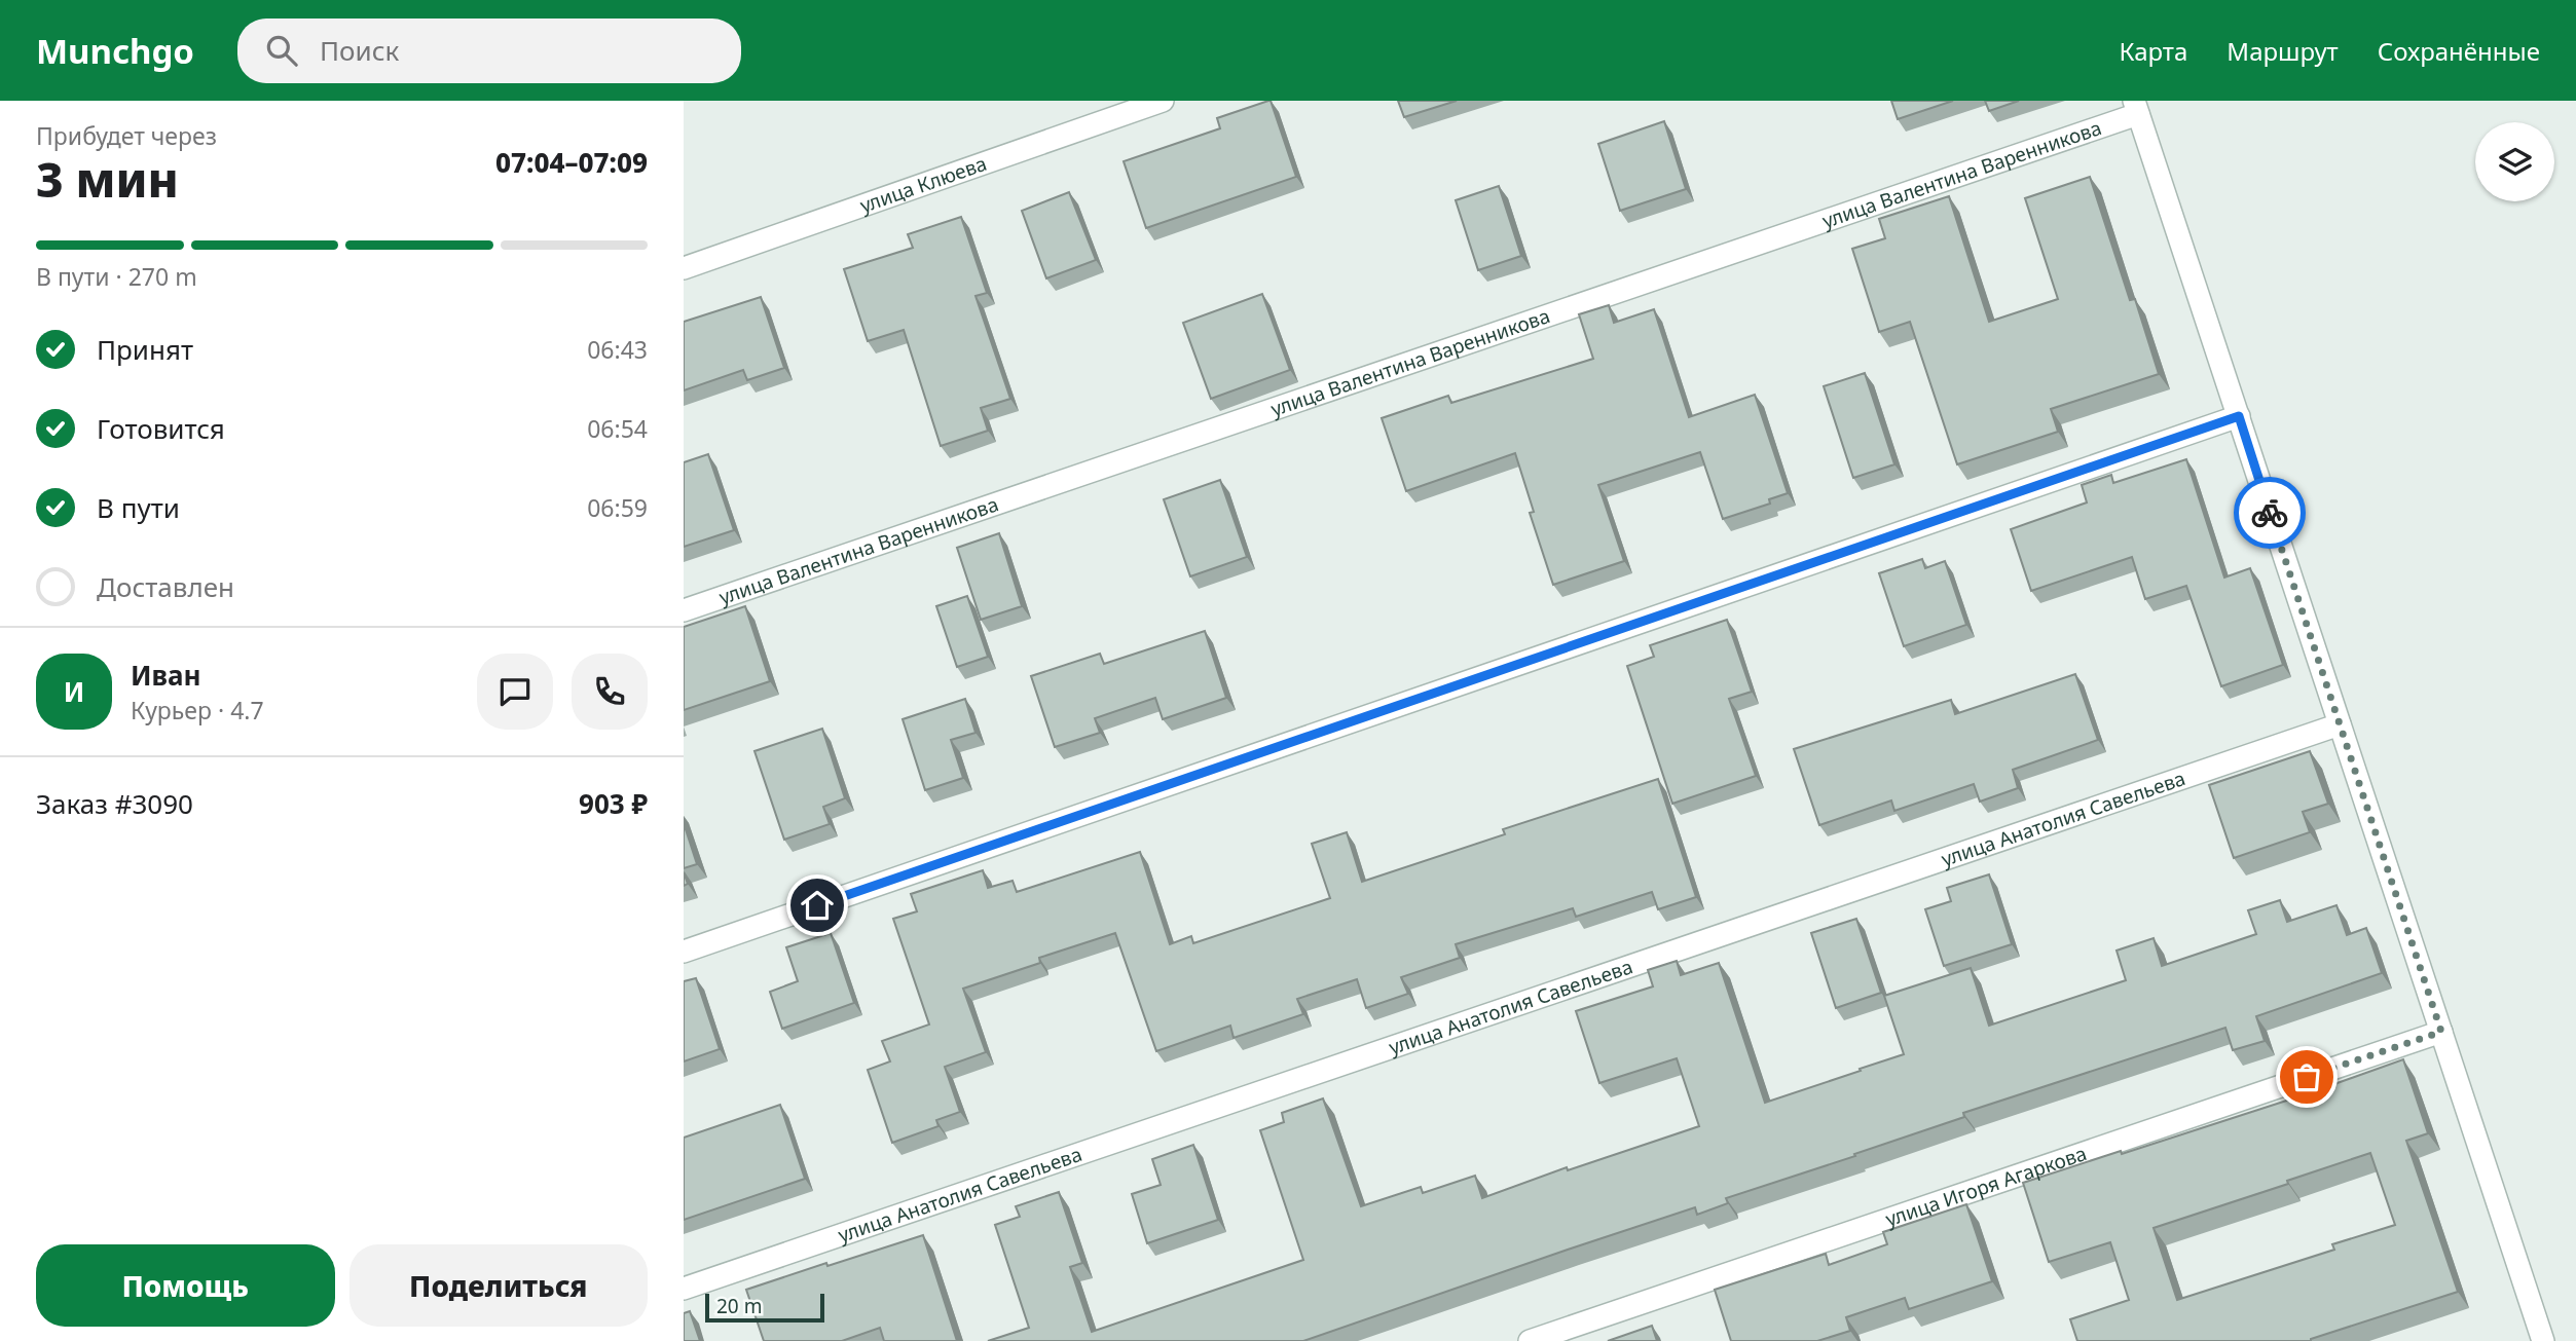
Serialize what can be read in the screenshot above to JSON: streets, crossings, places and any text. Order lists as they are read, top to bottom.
{
  "streets": {
    "street": [
      "улица Валентина Варенникова",
      "улица Клюева",
      "улица Анатолия Савельева",
      "улица Игоря Агаркова"
    ]
  },
  "scale_bar": "20 m",
  "page": {
    "header": "Munchgo",
    "search": "Поиск",
    "nav": ["Карта", "Маршрут", "Сохранённые"],
    "heading": ["3 мин", "Прибудет через", "07:04–07:09"],
    "panel": [
      "Иван",
      "Курьер · 4.7",
      "Заказ #3090",
      "903 ₽"
    ],
    "bar": "В пути · 270 m",
    "list": [
      ["Принят", "06:43"],
      ["Готовится", "06:54"],
      ["В пути", "06:59"],
      "Доставлен"
    ],
    "round": "И",
    "buttons": ["Помощь", "Поделиться"],
    "scale": "20 m"
  }
}
